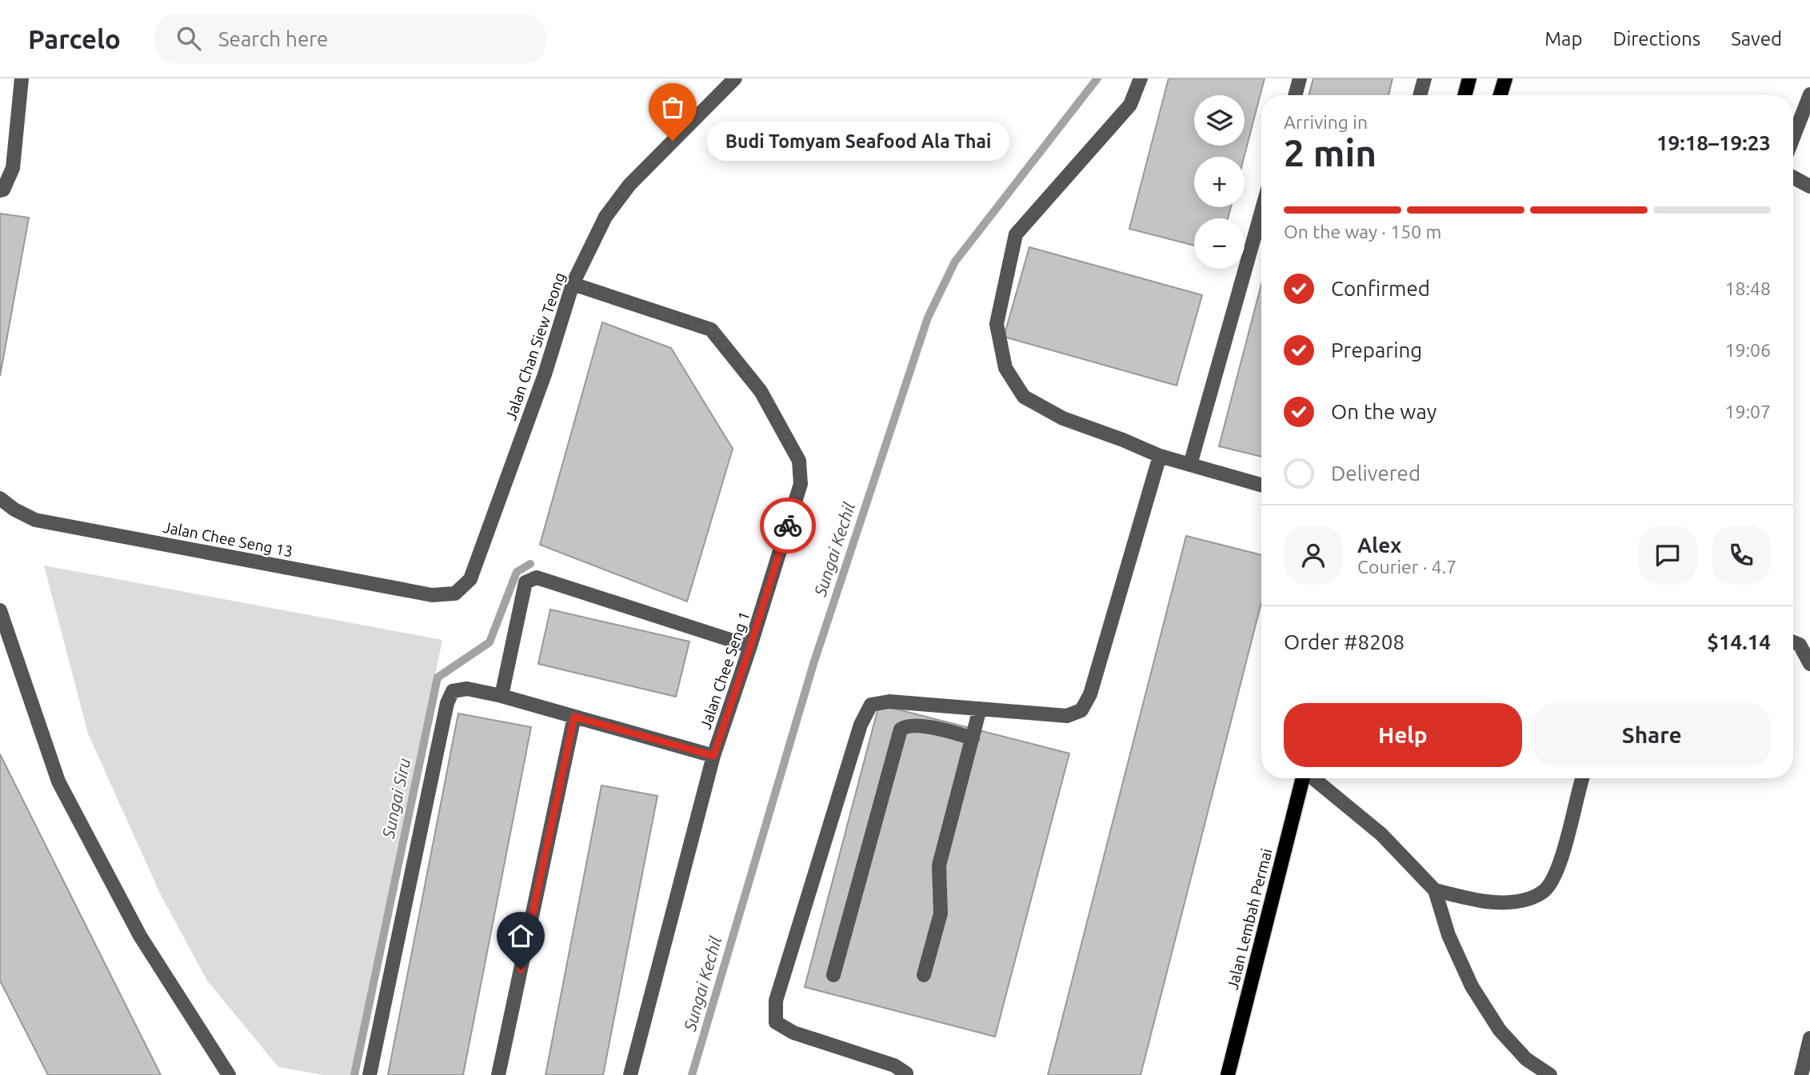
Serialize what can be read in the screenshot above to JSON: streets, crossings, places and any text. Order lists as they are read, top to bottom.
{
  "streets": {
    "main road": ["Jalan Lembah Permai"],
    "street": ["Jalan Chan Siew Teong", "Jalan Chee Seng 13", "Jalan Chee Seng 1"]
  },
  "crossings": [
    ["Jalan Chan Siew Teong", "Jalan Chee Seng 13"],
    ["Jalan Chan Siew Teong", "Jalan Chee Seng 1"]
  ],
  "water": ["Sungai Kechil", "Sungai Siru"],
  "places": ["Budi Tomyam Seafood Ala Thai"],
  "page": {
    "header": "Parcelo",
    "search": "Search here",
    "nav": ["Map", "Directions", "Saved"],
    "map_buttons": ["+", "−"],
    "heading": ["2 min", "Arriving in", "19:18–19:23"],
    "panel": [
      "Alex",
      "Courier · 4.7",
      "Order #8208",
      "$14.14"
    ],
    "bubble": "Budi Tomyam Seafood Ala Thai",
    "bar": "On the way · 150 m",
    "list": [
      ["Confirmed", "18:48"],
      ["Preparing", "19:06"],
      ["On the way", "19:07"],
      "Delivered"
    ],
    "buttons": ["Help", "Share"]
  }
}
